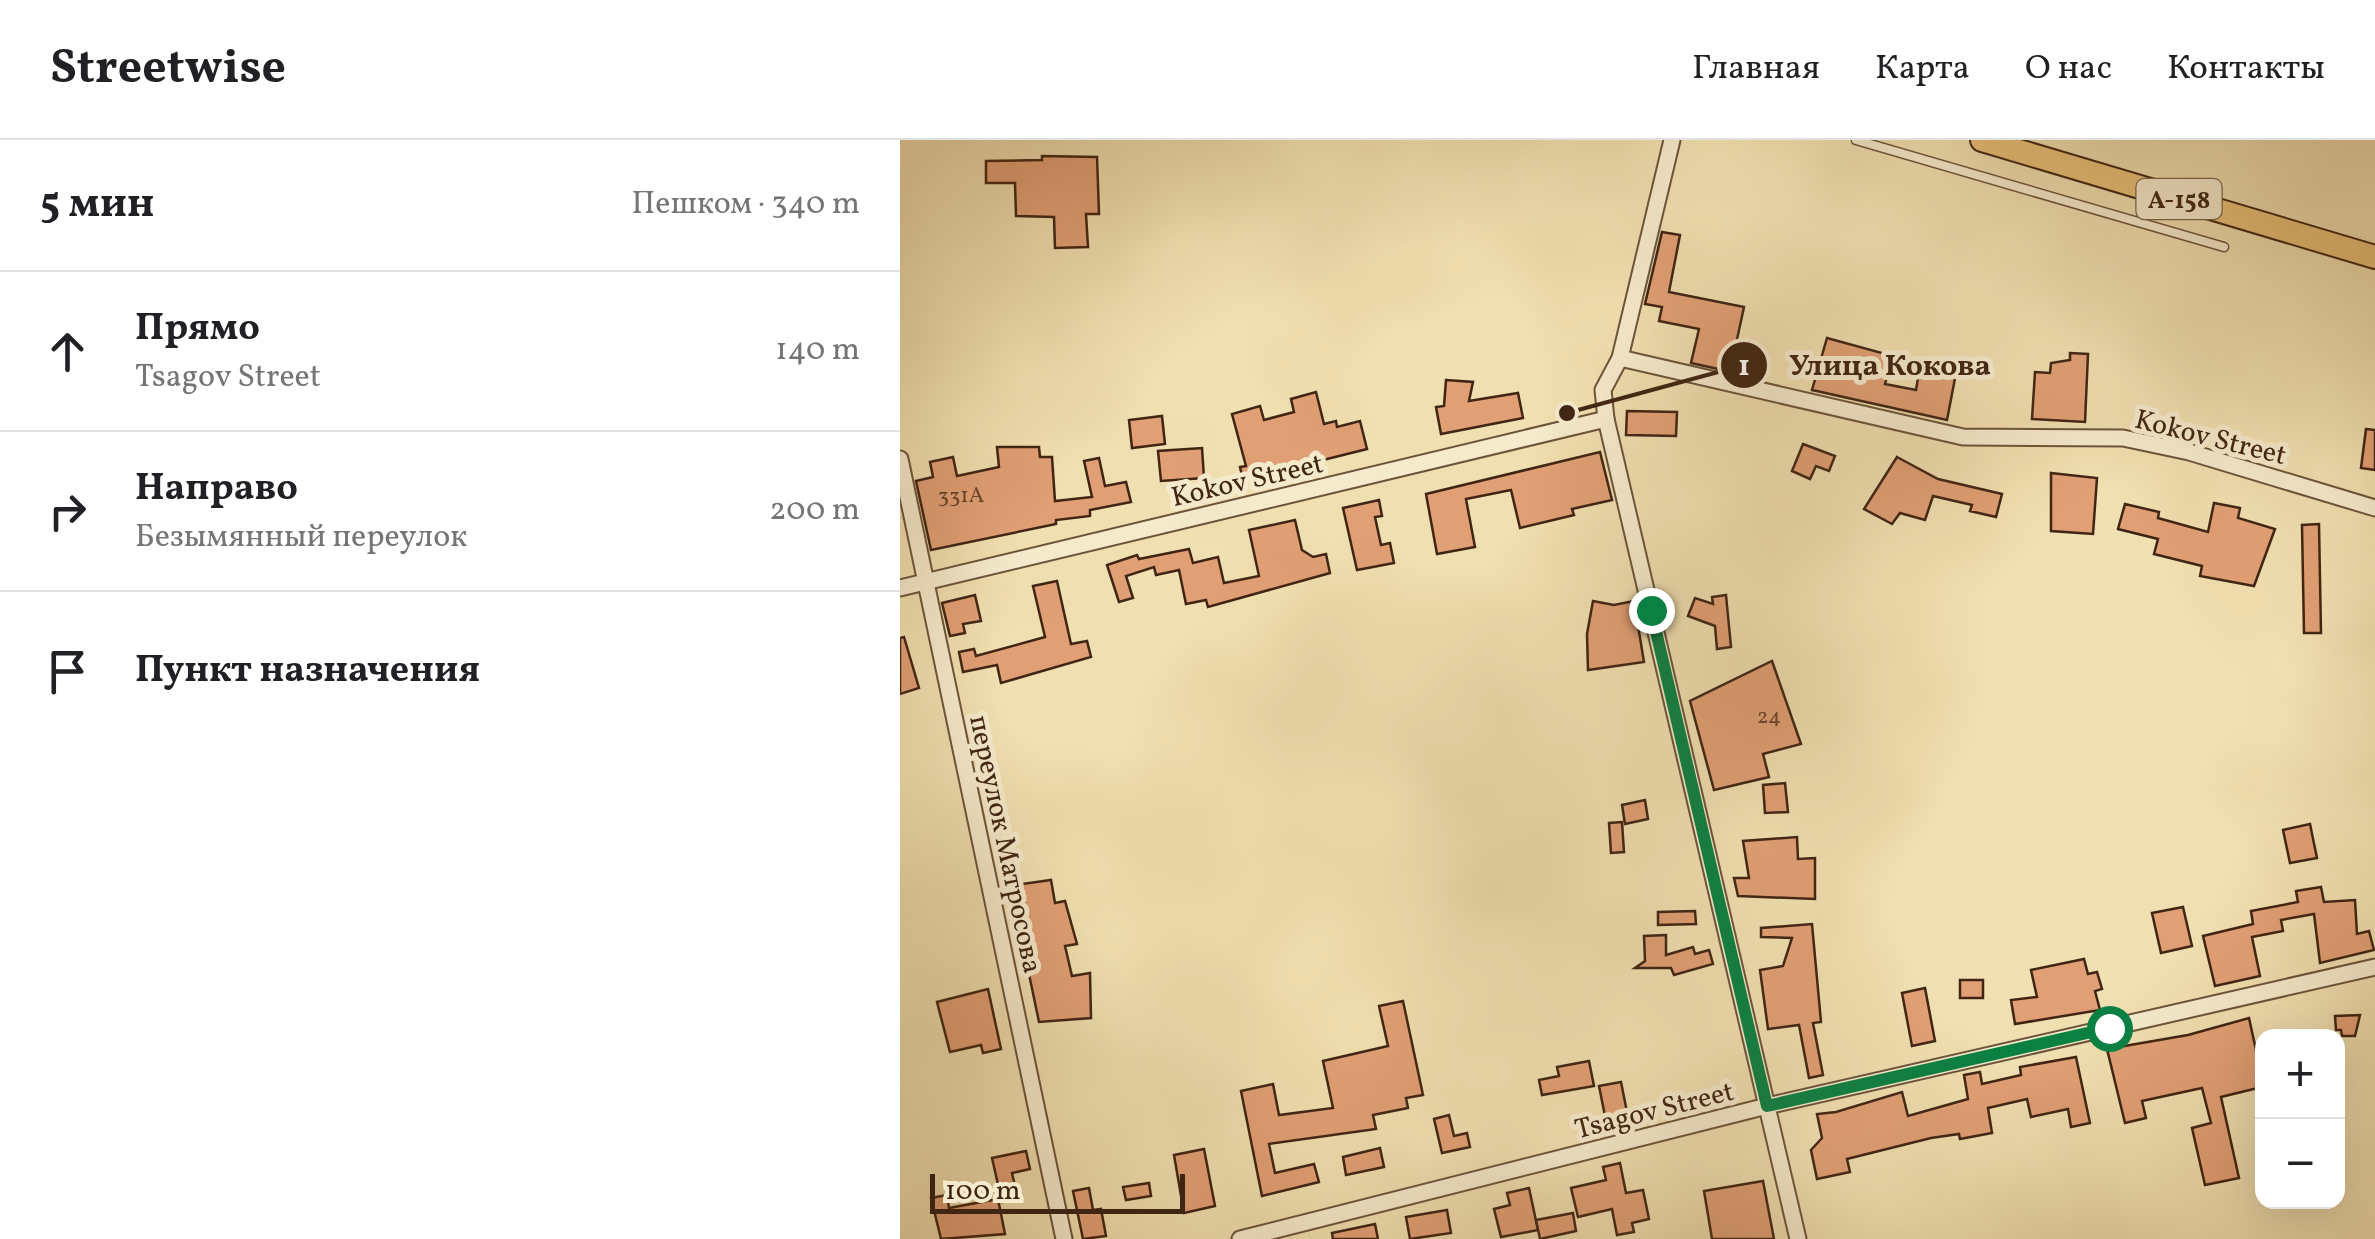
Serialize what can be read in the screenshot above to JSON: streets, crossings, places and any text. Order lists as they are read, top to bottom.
{
  "streets": {
    "main road": ["А-158"],
    "street": ["Kokov Street", "переулок Матросова", "Tsagov Street"]
  },
  "crossings": [
    ["Kokov Street", "переулок Матросова"]
  ],
  "places": ["Улица Кокова"],
  "house_numbers": ["331А", "24"],
  "scale_bar": "100 m",
  "page": {
    "header": "Streetwise",
    "nav": [
      "Главная",
      "Карта",
      "О нас",
      "Контакты"
    ],
    "heading": ["5 мин", "Пешком · 340 m"],
    "list": [
      ["Прямо", "Tsagov Street", "140 m"],
      ["Направо", "Безымянный переулок", "200 m"],
      "Пункт назначения"
    ],
    "map_buttons": ["+", "−"],
    "scale": "100 m"
  }
}
